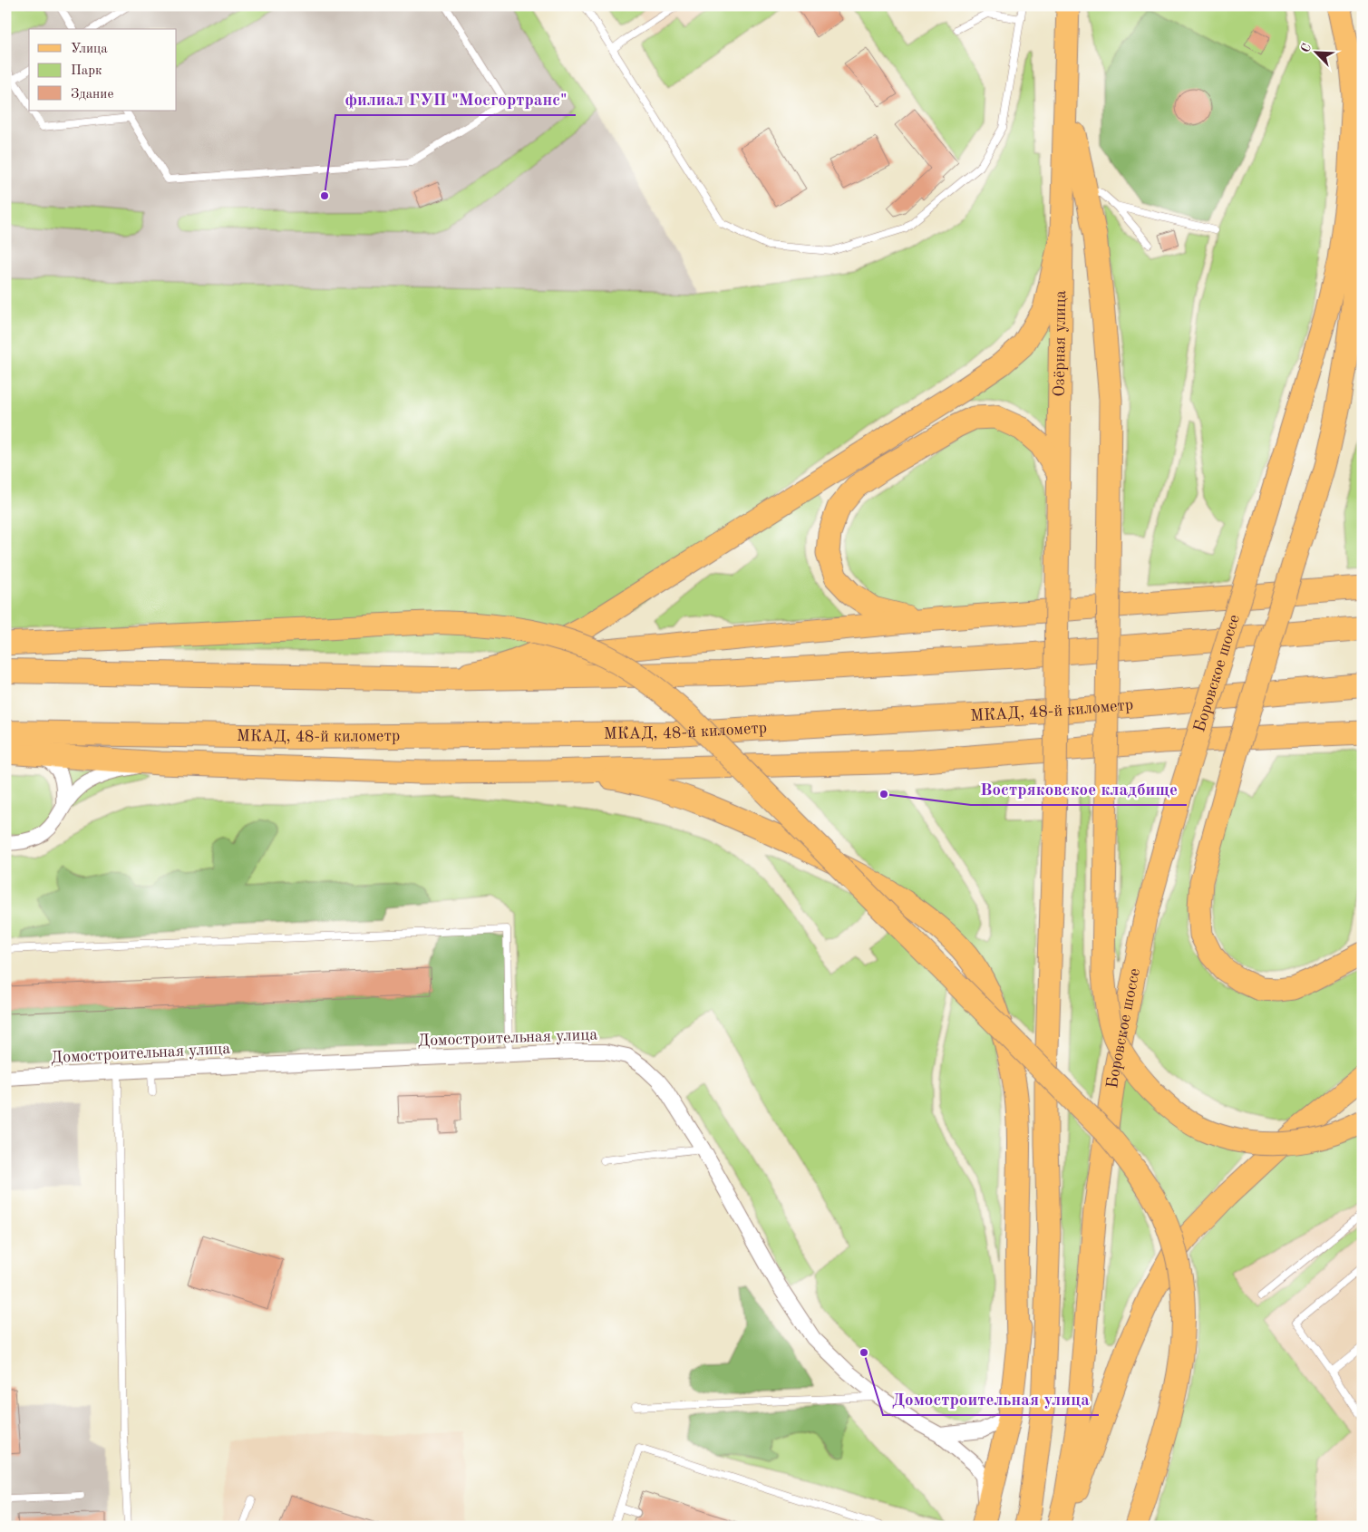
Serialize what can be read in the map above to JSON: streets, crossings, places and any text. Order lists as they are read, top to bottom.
{
  "streets": {
    "highway": ["МКАД, 48-й километр"],
    "main road": ["Озёрная улица", "Боровское шоссе"],
    "street": ["Домостроительная улица"]
  },
  "places": ["филиал ГУП \"Мосгортранс\"", "Востряковское кладбище", "Домостроительная улица"],
  "legend": ["Улица", "Парк", "Здание"],
  "north": "top left"
}
